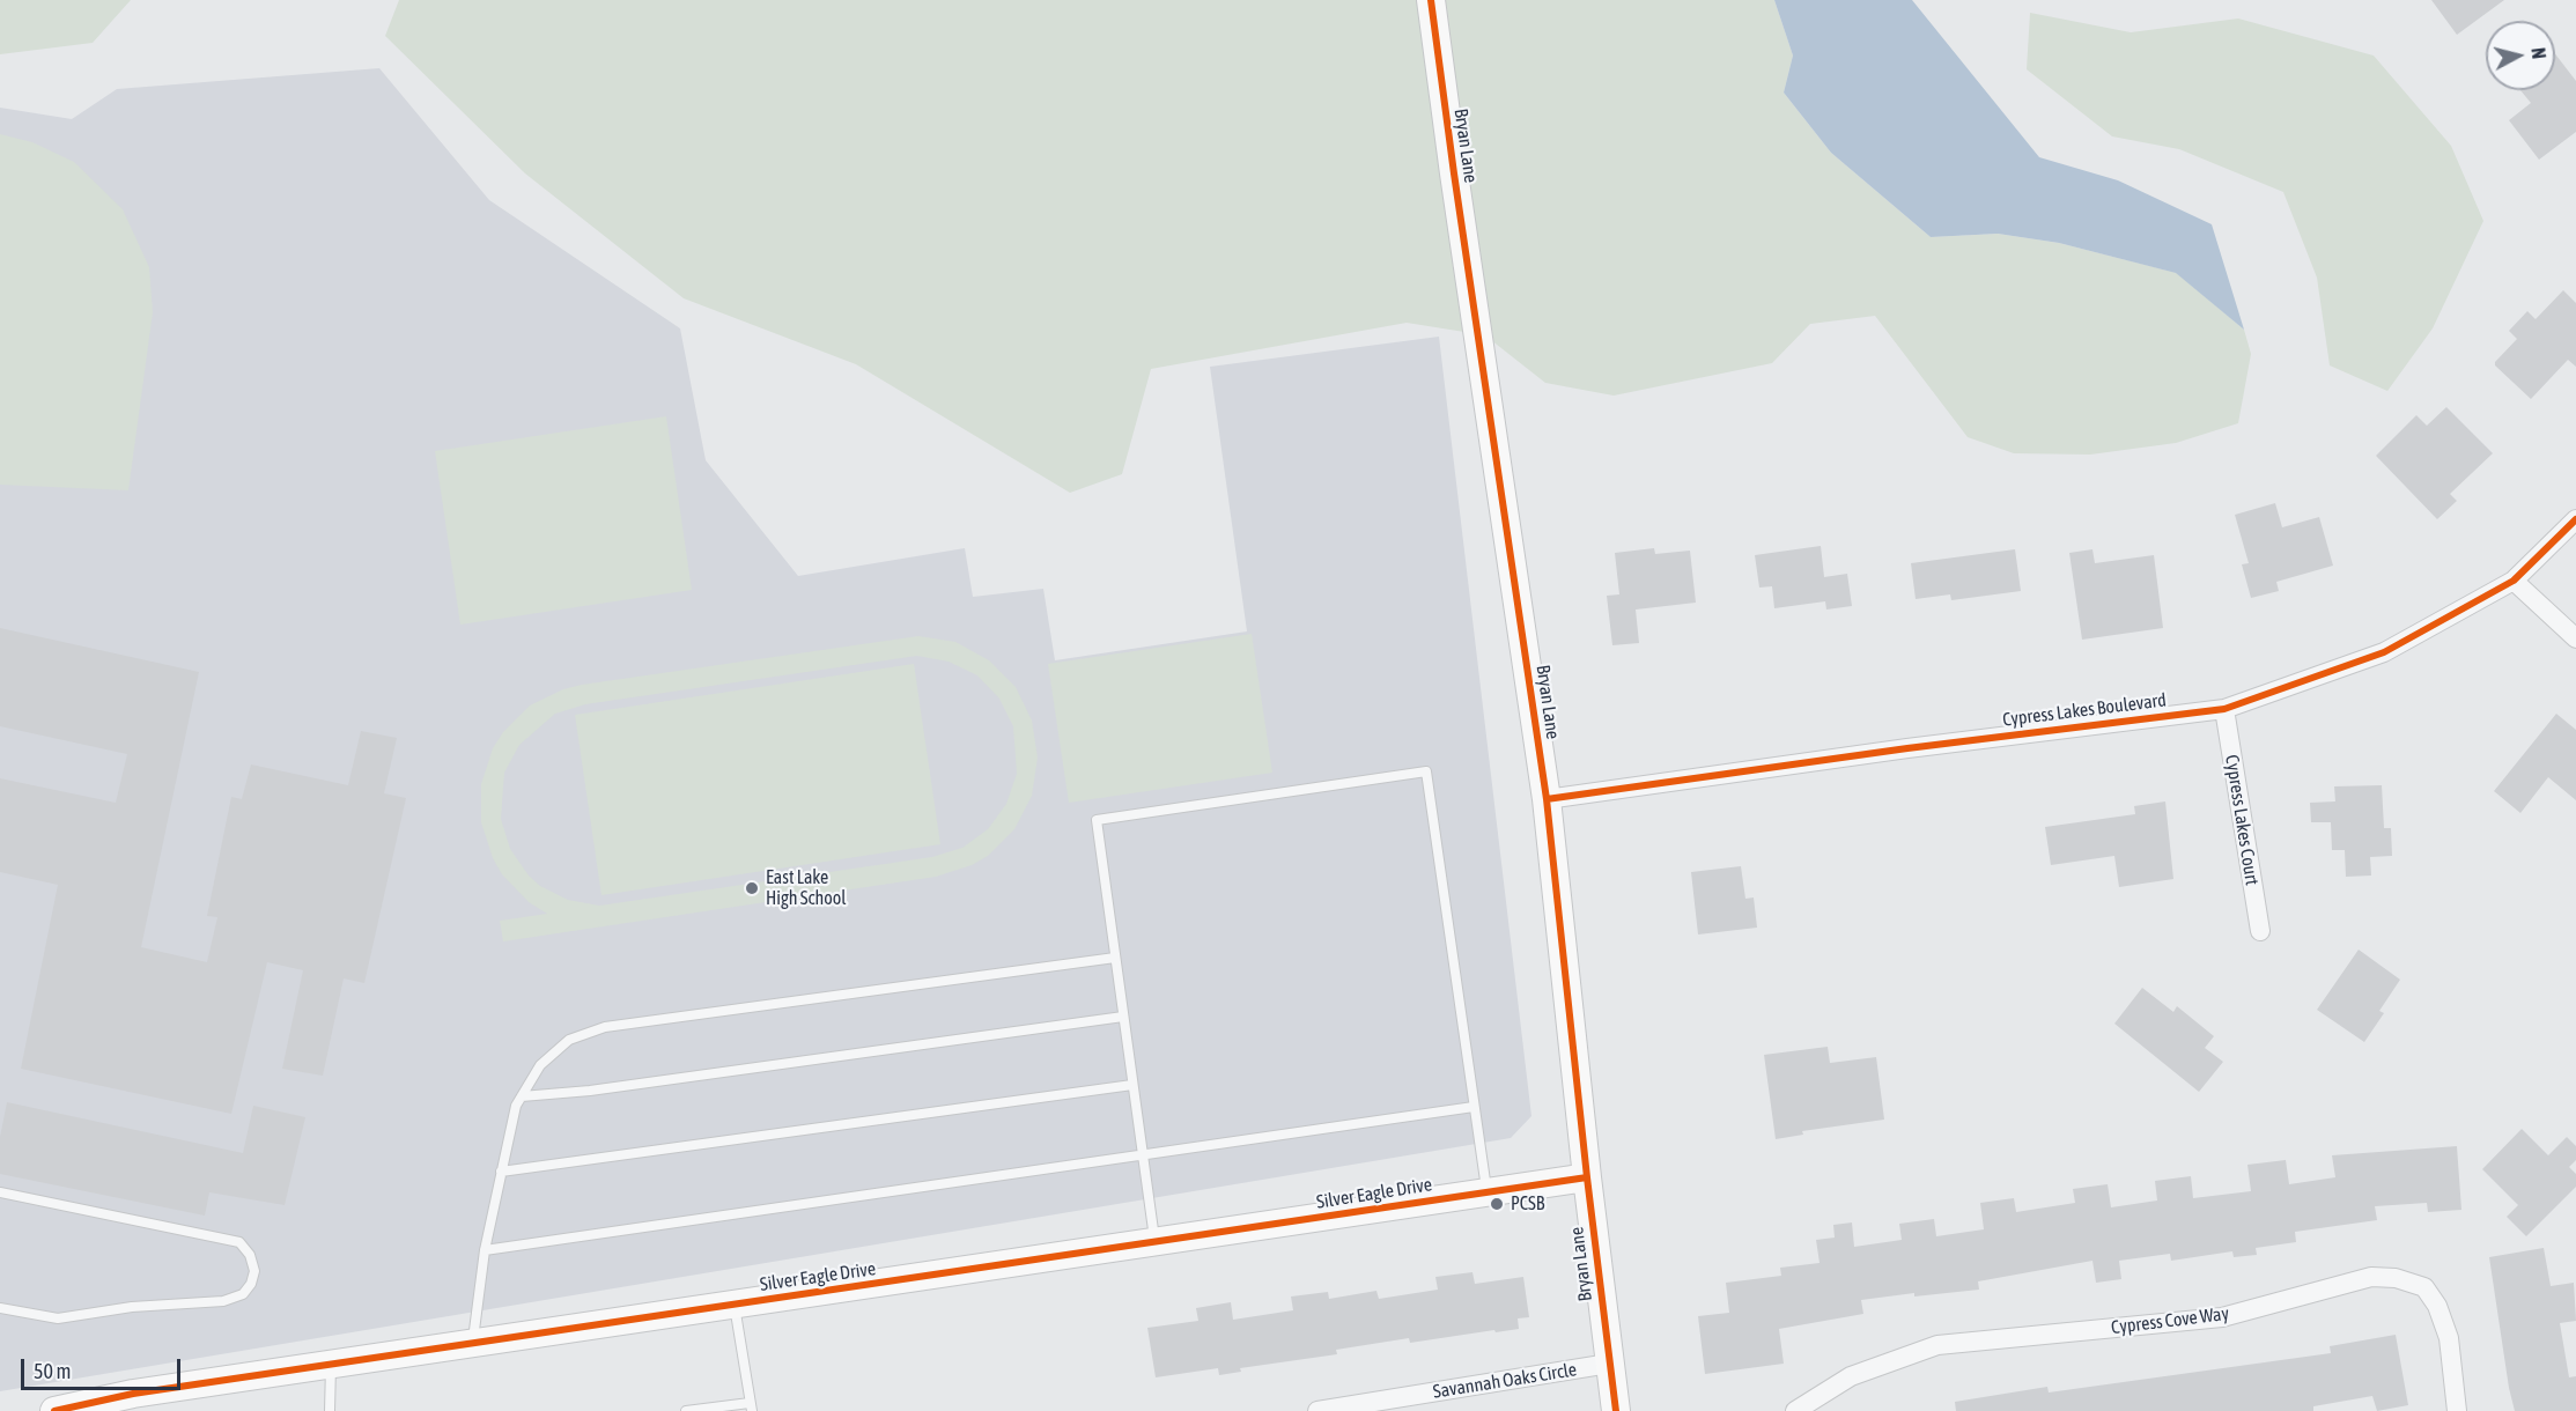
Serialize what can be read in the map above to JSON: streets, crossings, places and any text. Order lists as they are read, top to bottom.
{
  "streets": {
    "street": [
      "Bryan Lane",
      "Cypress Lakes Boulevard",
      "Cypress Lakes Court",
      "Silver Eagle Drive",
      "Cypress Cove Way",
      "Savannah Oaks Circle"
    ]
  },
  "crossings": [
    ["Bryan Lane", "Cypress Lakes Boulevard"],
    ["Bryan Lane", "Silver Eagle Drive"],
    ["Bryan Lane", "Savannah Oaks Circle"],
    ["Cypress Lakes Boulevard", "Cypress Lakes Court"]
  ],
  "places": ["East Lake High School", "PCSB"],
  "scale_bar": "50 m",
  "north": "right"
}
